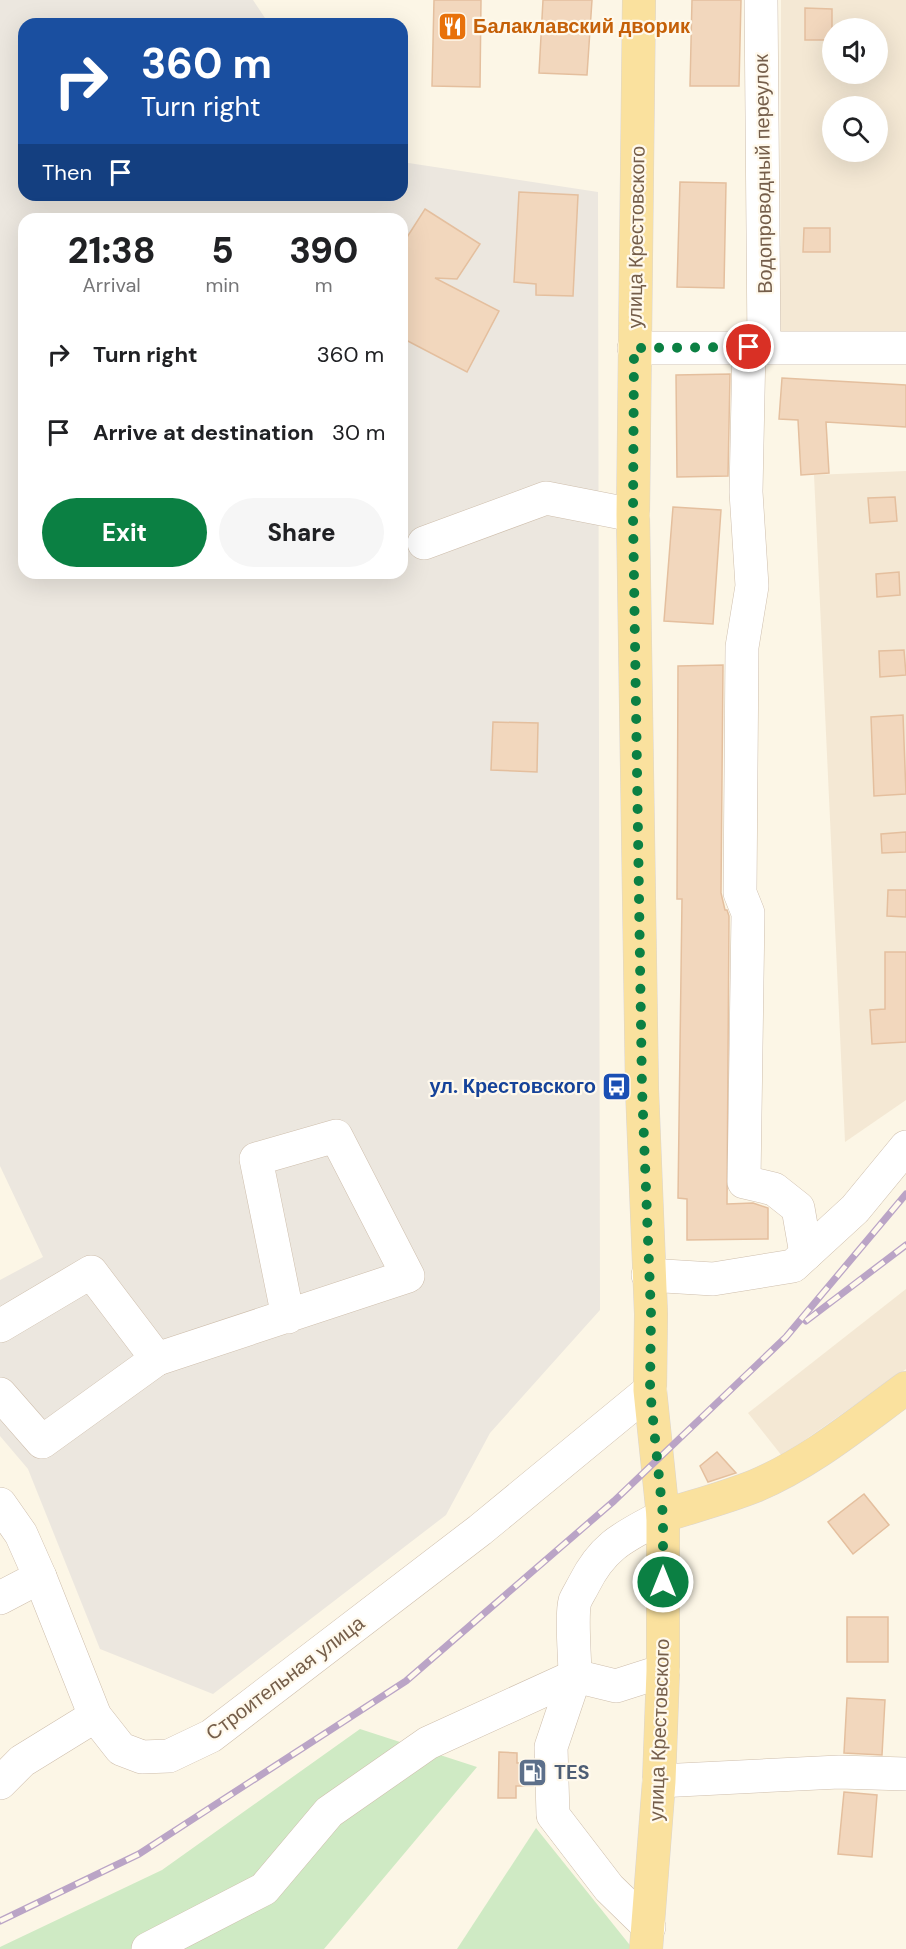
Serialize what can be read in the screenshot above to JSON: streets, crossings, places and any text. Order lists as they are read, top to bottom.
{
  "streets": {
    "main road": ["улица Крестовского"],
    "street": ["Водопроводный переулок", "Строительная улица"]
  },
  "crossings": [
    ["улица Крестовского", "Строительная улица"]
  ],
  "places": {
    "restaurant": ["Балаклавский дворик"],
    "bus stop": ["ул. Крестовского"],
    "fuel station": ["TES"]
  },
  "page": {
    "turn": ["360 m", "Turn right"],
    "then": "Then",
    "eta": [
      "21:38",
      "Arrival",
      "5",
      "min",
      "390",
      "m"
    ],
    "list": [
      {
        "name": "Turn right",
        "value": "360 m"
      },
      {
        "name": "Arrive at destination",
        "value": "30 m"
      }
    ],
    "buttons": ["Exit", "Share"]
  }
}
